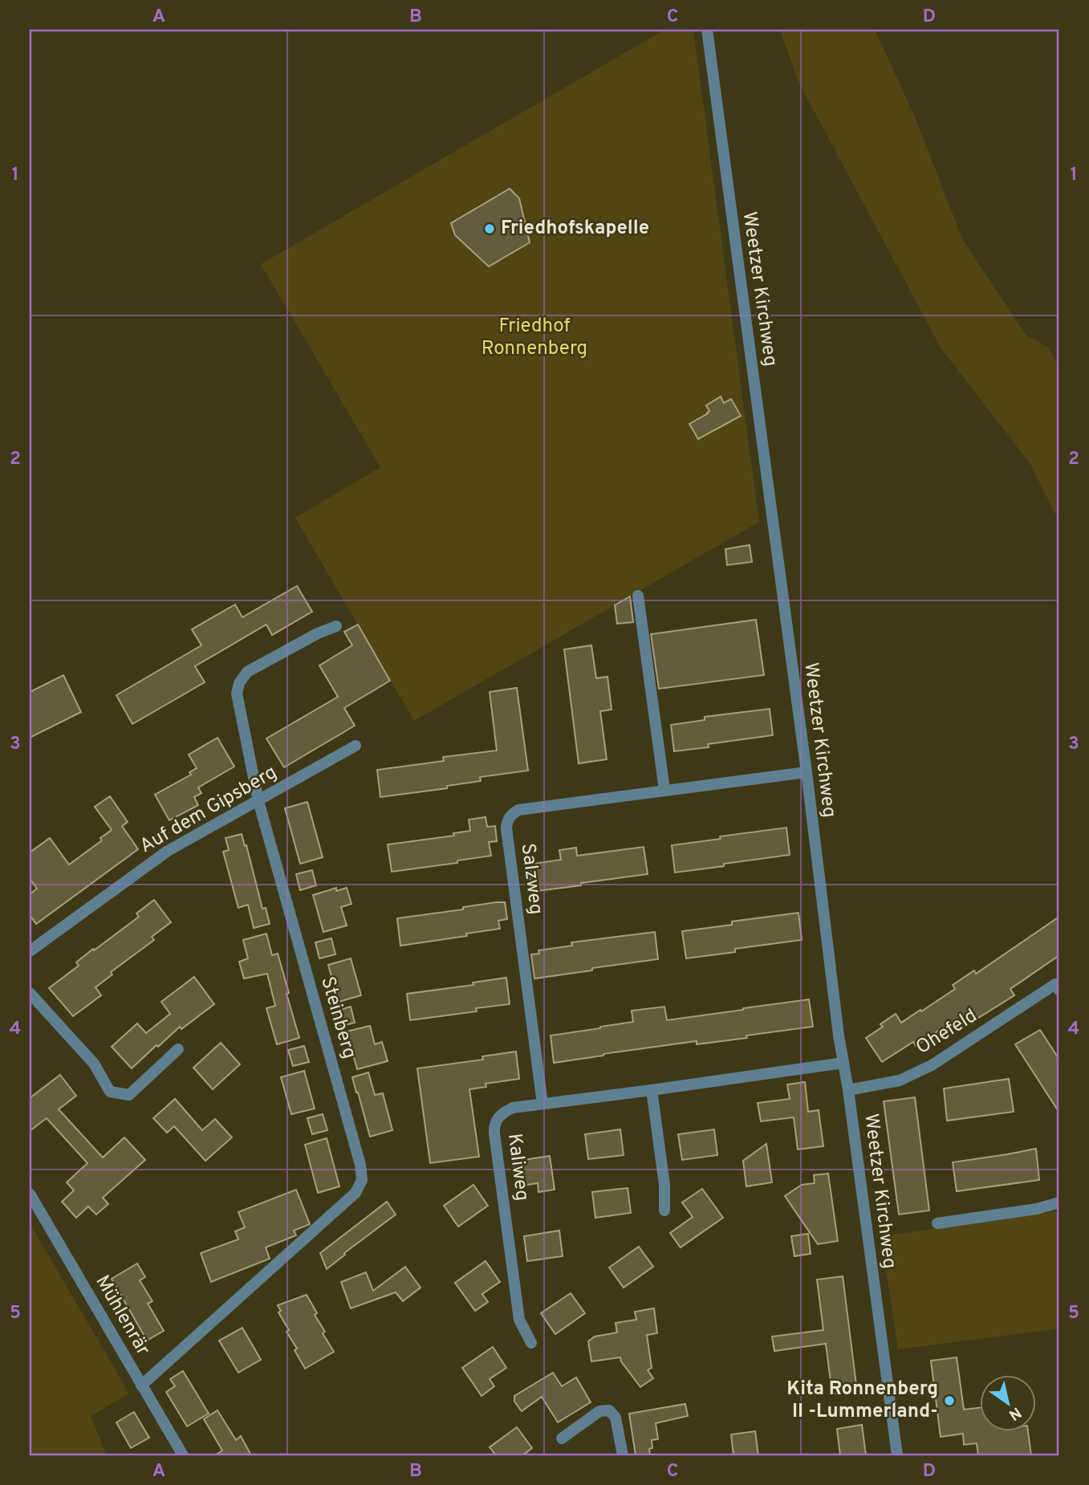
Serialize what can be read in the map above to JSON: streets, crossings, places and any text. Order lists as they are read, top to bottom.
{
  "streets": {
    "street": [
      "Weetzer Kirchweg",
      "Auf dem Gipsberg",
      "Salzweg",
      "Steinberg",
      "Ohefeld",
      "Kaliweg",
      "Mühlenrär"
    ]
  },
  "crossings": [
    ["Weetzer Kirchweg", "Salzweg"],
    ["Weetzer Kirchweg", "Ohefeld"],
    ["Weetzer Kirchweg", "Kaliweg"],
    ["Auf dem Gipsberg", "Steinberg"],
    ["Salzweg", "Kaliweg"],
    ["Steinberg", "Mühlenrär"]
  ],
  "parks": ["Friedhof Ronnenberg"],
  "places": ["Friedhofskapelle", "Kita Ronnenberg II -Lummerland-"],
  "north": "bottom right",
  "grid": {
    "columns": [
      "A",
      "B",
      "C",
      "D"
    ],
    "rows": [
      "1",
      "2",
      "3",
      "4",
      "5"
    ]
  }
}
